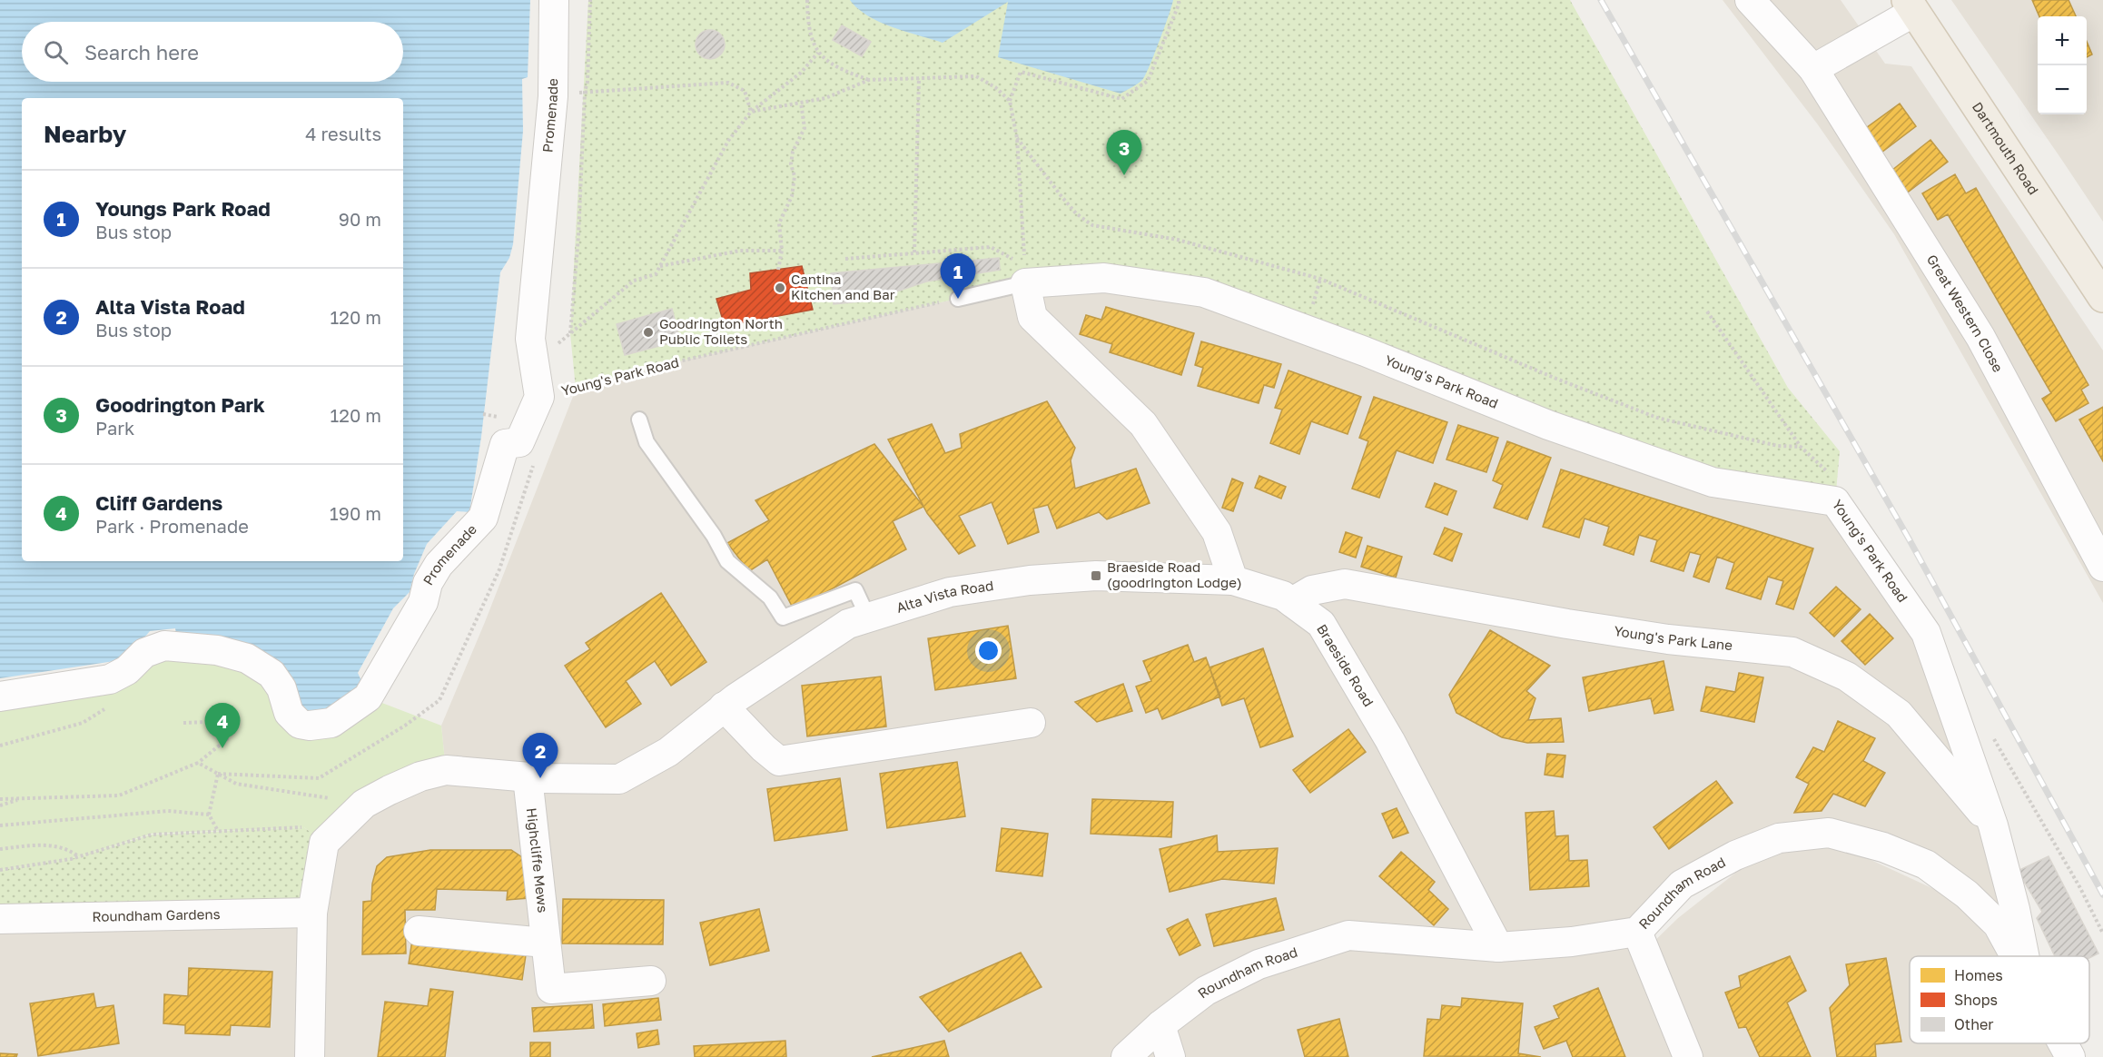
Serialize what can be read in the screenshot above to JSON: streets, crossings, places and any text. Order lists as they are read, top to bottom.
{
  "streets": {
    "main road": ["Dartmouth Road"],
    "street": [
      "Promenade",
      "Great Western Close",
      "Young's Park Road",
      "Alta Vista Road",
      "Young's Park Lane",
      "Braeside Road",
      "Highcliffe Mews",
      "Roundham Road",
      "Roundham Gardens"
    ]
  },
  "crossings": [
    ["Promenade", "Young's Park Road"],
    ["Young's Park Road", "Young's Park Lane"],
    ["Alta Vista Road", "Braeside Road"],
    ["Alta Vista Road", "Highcliffe Mews"],
    ["Young's Park Lane", "Braeside Road"],
    ["Braeside Road", "Roundham Road"]
  ],
  "places": {
    "other": ["Cantina Kitchen and Bar", "Goodrington North Public Toilets"],
    "transit": ["Braeside Road (goodrington Lodge)"]
  },
  "legend": ["Homes", "Shops", "Other"],
  "page": {
    "map_buttons": ["+", "−"],
    "search": "Search here",
    "heading": ["Nearby", "4 results"],
    "pins": [
      "3",
      "1",
      "4",
      "2"
    ],
    "list": [
      {
        "mark": "1",
        "name": "Youngs Park Road",
        "note": "Bus stop",
        "value": "90 m"
      },
      {
        "mark": "2",
        "name": "Alta Vista Road",
        "note": "Bus stop",
        "value": "120 m"
      },
      {
        "mark": "3",
        "name": "Goodrington Park",
        "note": "Park",
        "value": "120 m"
      },
      {
        "mark": "4",
        "name": "Cliff Gardens",
        "note": "Park · Promenade",
        "value": "190 m"
      }
    ]
  }
}
